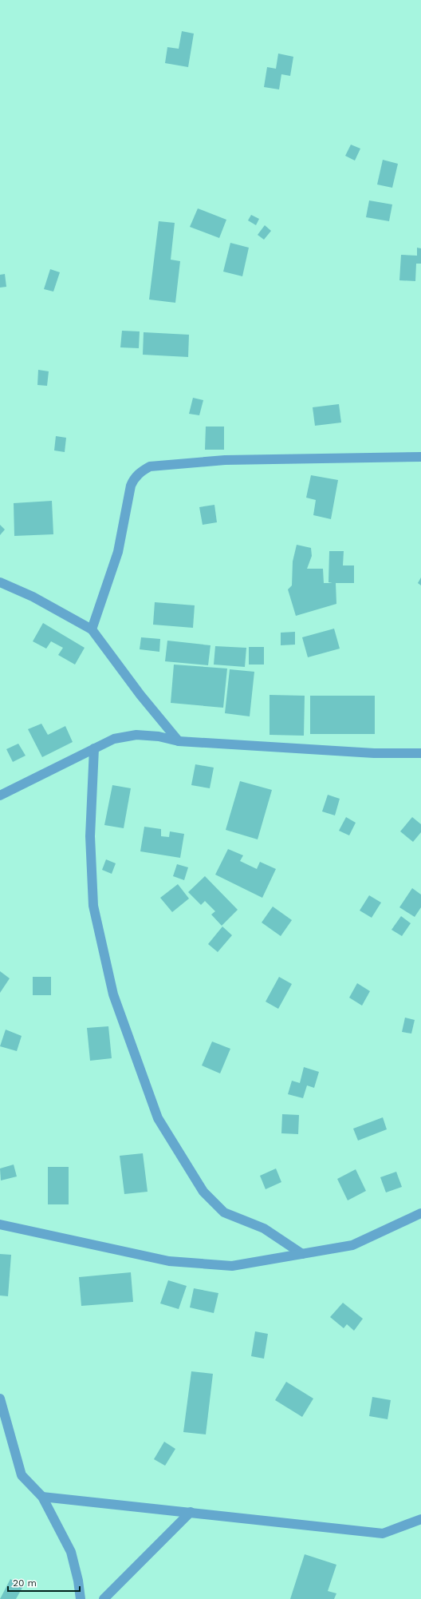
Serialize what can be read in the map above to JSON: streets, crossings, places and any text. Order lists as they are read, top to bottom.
{
  "scale_bar": "20 m"
}
